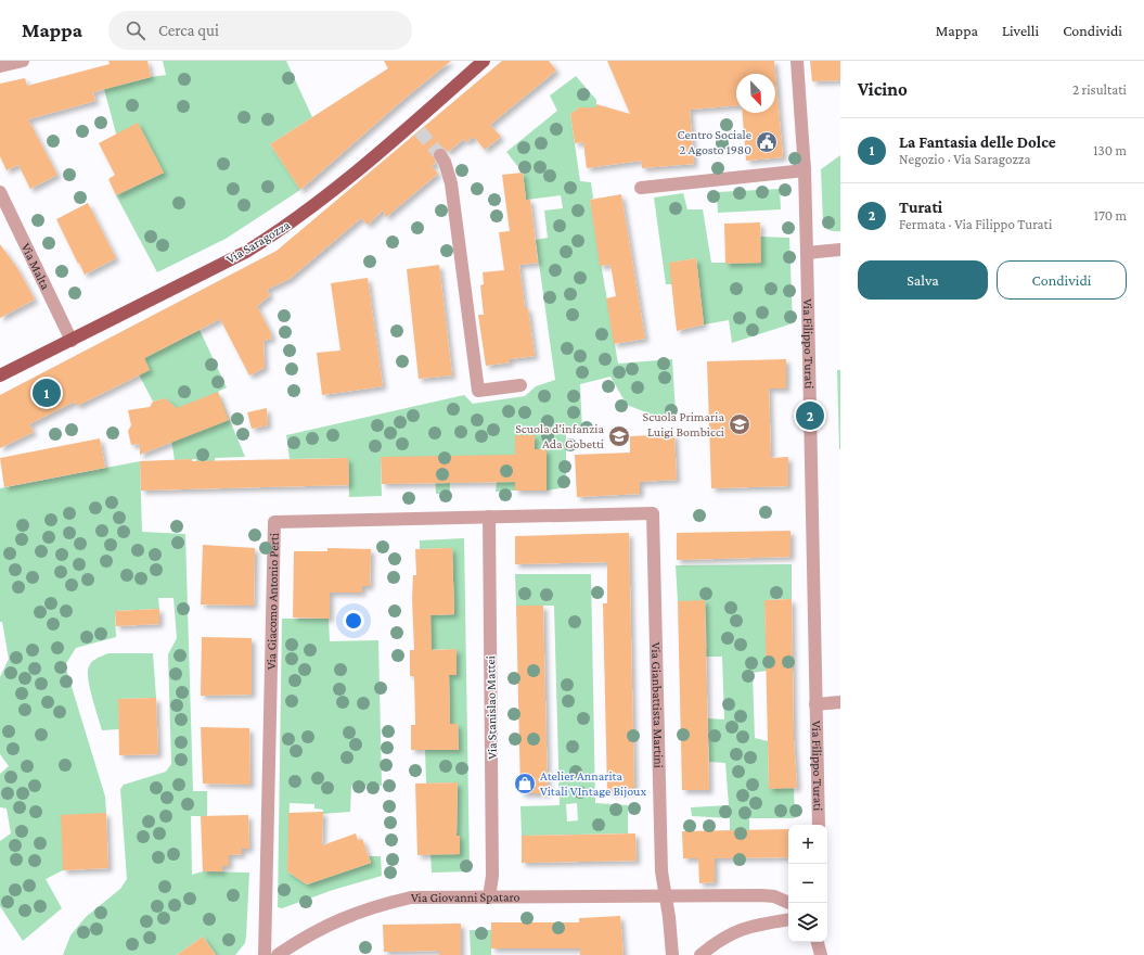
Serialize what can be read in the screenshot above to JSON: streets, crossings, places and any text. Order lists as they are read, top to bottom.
{
  "streets": {
    "main road": ["Via Saragozza"],
    "street": [
      "Via Malta",
      "Via Filippo Turati",
      "Via Giacomo Antonio Perti",
      "Via Gianbattista Martini",
      "Via Stanislao Mattei",
      "Via Giovanni Spataro"
    ]
  },
  "crossings": [
    ["Via Saragozza", "Via Malta"],
    ["Via Giacomo Antonio Perti", "Via Gianbattista Martini"],
    ["Via Giacomo Antonio Perti", "Via Stanislao Mattei"],
    ["Via Gianbattista Martini", "Via Giovanni Spataro"],
    ["Via Stanislao Mattei", "Via Giovanni Spataro"]
  ],
  "places": {
    "public building": ["Centro Sociale 2 Agosto 1980"],
    "school or university": ["Scuola Primaria Luigi Bombicci", "Scuola d'infanzia Ada Gobetti"],
    "shop": ["Atelier Annarita Vitali VIntage Bijoux"]
  },
  "north": "bottom right",
  "page": {
    "header": "Mappa",
    "search": "Cerca qui",
    "nav": ["Mappa", "Livelli", "Condividi"],
    "heading": ["Vicino", "2 risultati"],
    "list": [
      {
        "mark": "1",
        "name": "La Fantasia delle Dolce",
        "note": "Negozio · Via Saragozza",
        "value": "130 m"
      },
      {
        "mark": "2",
        "name": "Turati",
        "note": "Fermata · Via Filippo Turati",
        "value": "170 m"
      }
    ],
    "buttons": ["Salva", "Condividi"],
    "pins": ["1", "2"],
    "map_buttons": ["+", "−"]
  }
}
